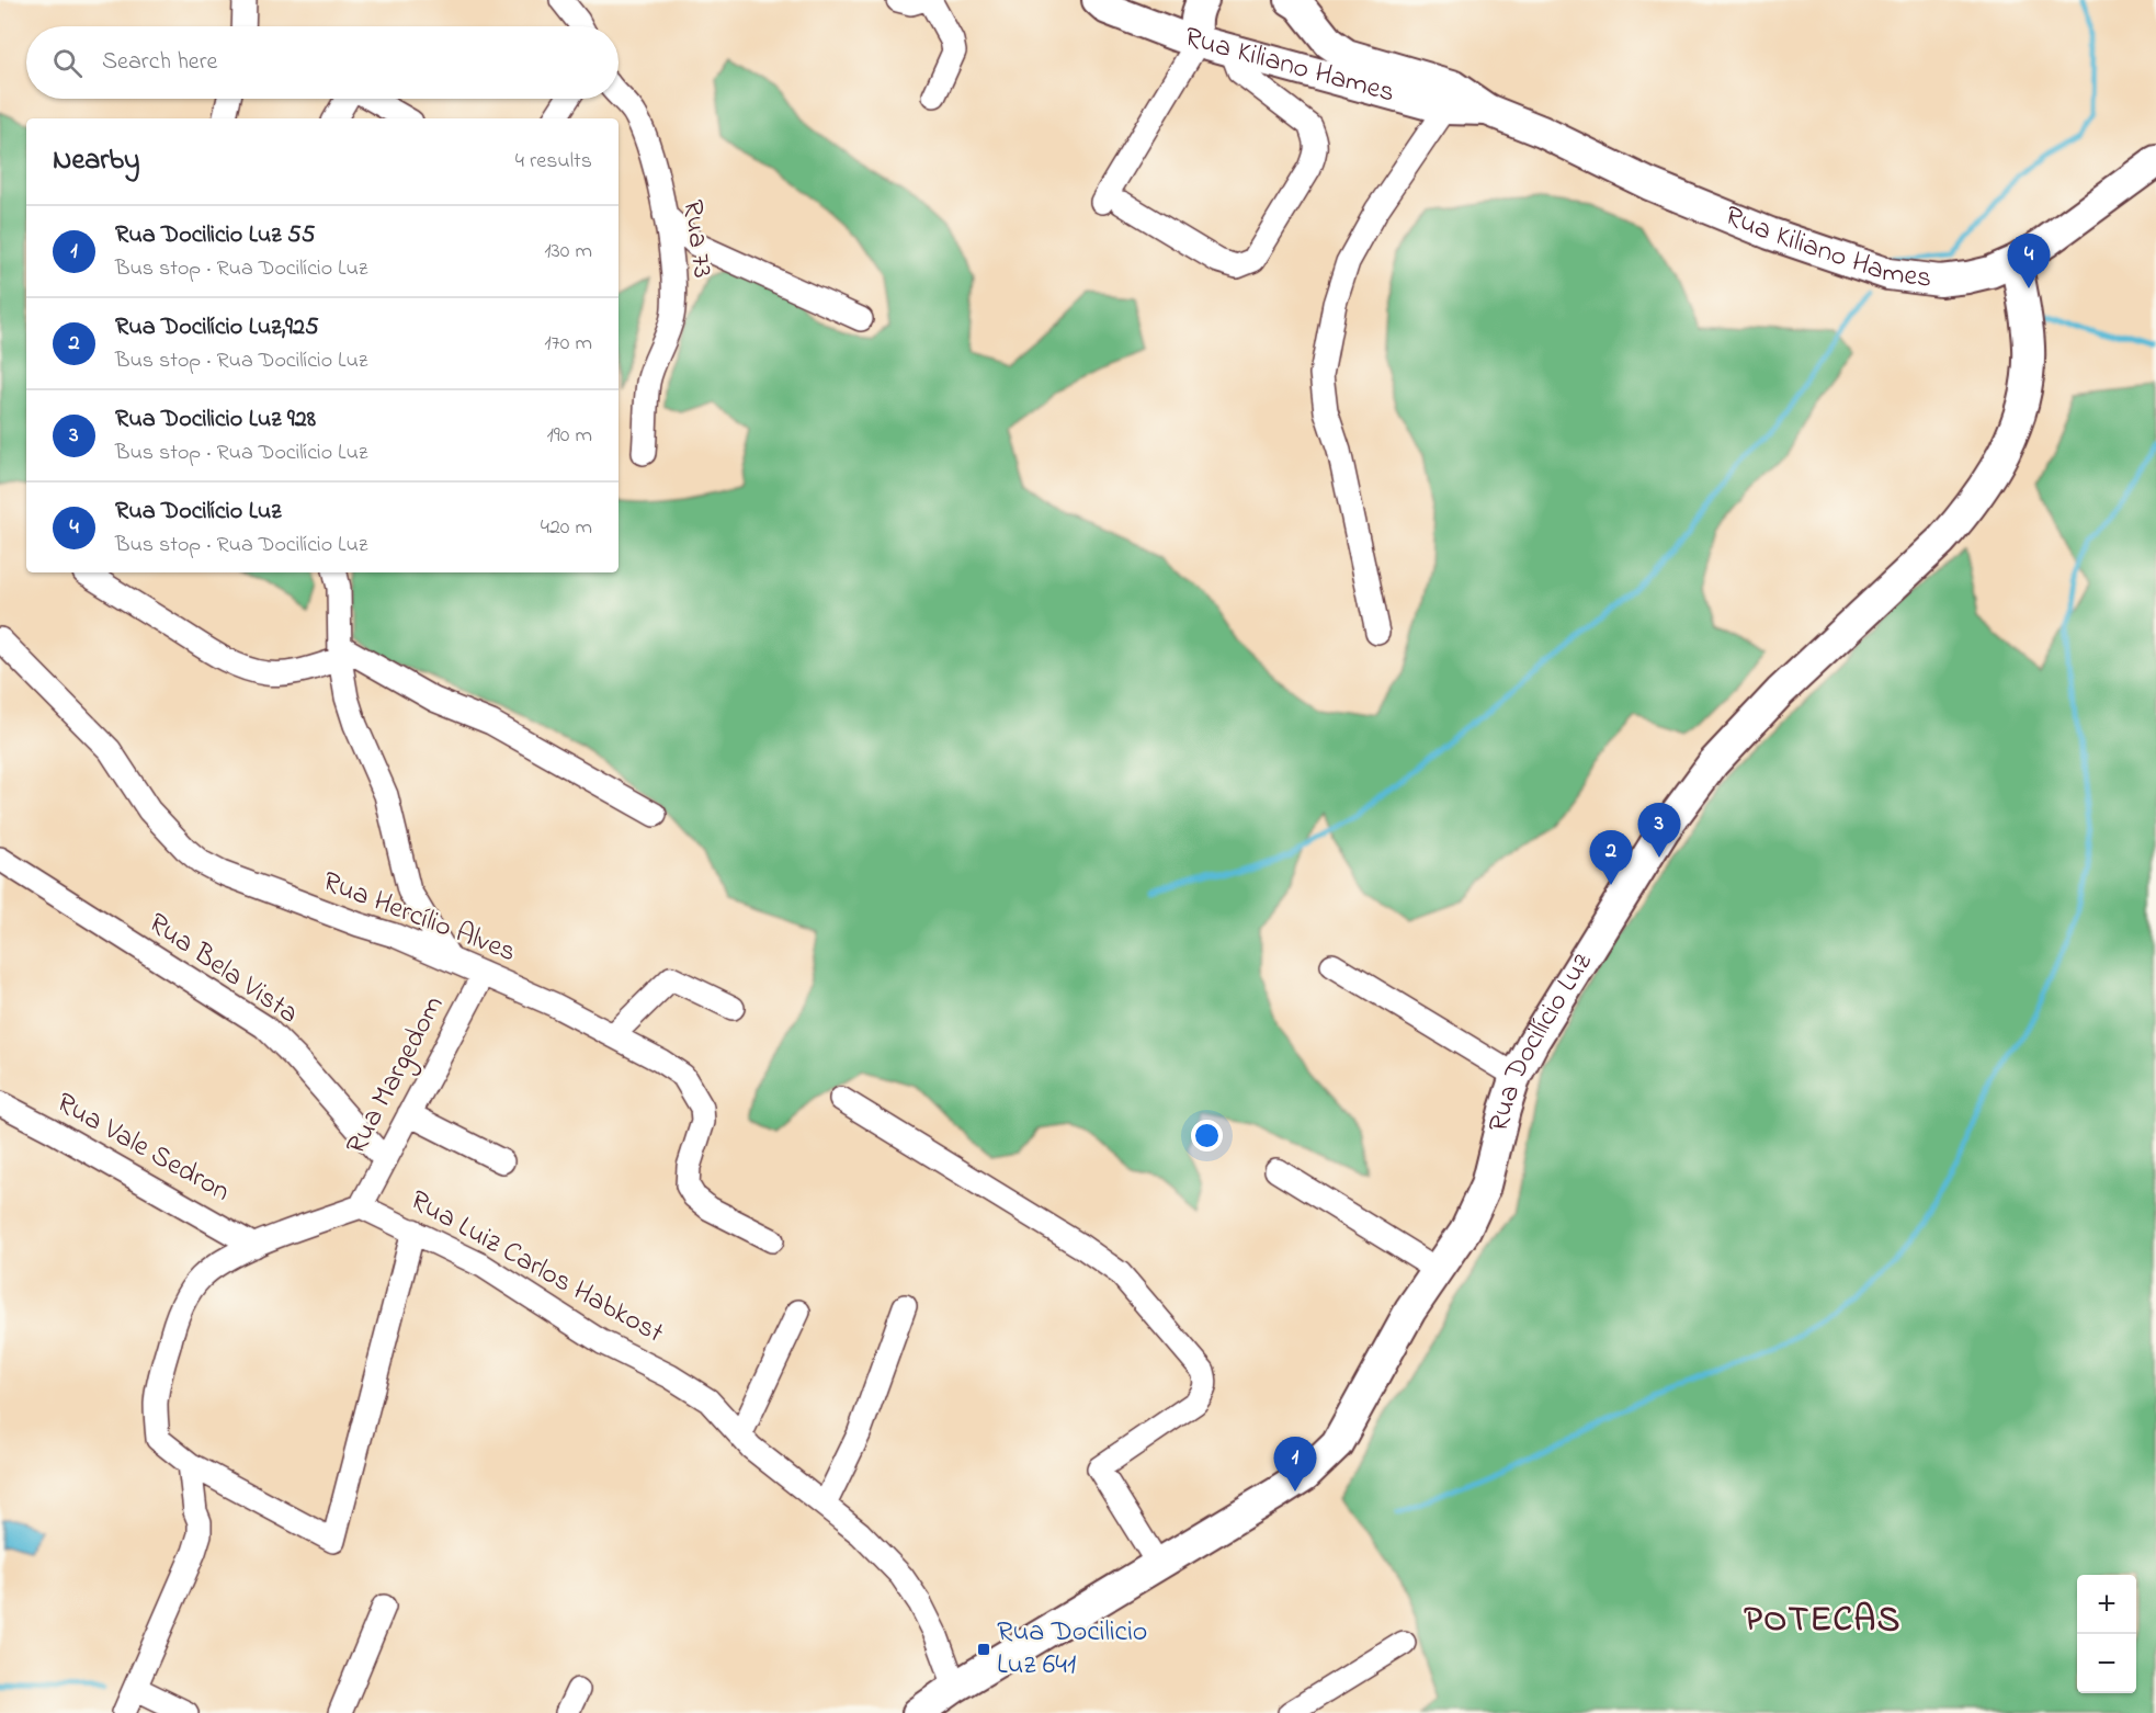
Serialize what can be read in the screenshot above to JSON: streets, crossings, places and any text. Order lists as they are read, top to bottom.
{
  "streets": {
    "main road": ["Rua Kiliano Hames", "Rua Docilício Luz"],
    "street": [
      "Rua 73",
      "Rua Hercílio Alves",
      "Rua Bela Vista",
      "Rua Margedom",
      "Rua Vale Sedron",
      "Rua Luiz Carlos Habkost"
    ]
  },
  "crossings": [
    ["Rua Kiliano Hames", "Rua Docilício Luz"],
    ["Rua Hercílio Alves", "Rua Margedom"],
    ["Rua Bela Vista", "Rua Margedom"],
    ["Rua Docilício Luz", "Rua Luiz Carlos Habkost"],
    ["Rua Margedom", "Rua Luiz Carlos Habkost"]
  ],
  "districts": ["POTECAS"],
  "places": {
    "transit": ["Rua Docilicio Luz 641"]
  },
  "page": {
    "search": "Search here",
    "heading": ["Nearby", "4 results"],
    "list": [
      {
        "mark": "1",
        "name": "Rua Docilicio Luz 55",
        "note": "Bus stop · Rua Docilício Luz",
        "value": "130 m"
      },
      {
        "mark": "2",
        "name": "Rua Docilício Luz,925",
        "note": "Bus stop · Rua Docilício Luz",
        "value": "170 m"
      },
      {
        "mark": "3",
        "name": "Rua Docilicio Luz 928",
        "note": "Bus stop · Rua Docilício Luz",
        "value": "190 m"
      },
      {
        "mark": "4",
        "name": "Rua Docilício Luz",
        "note": "Bus stop · Rua Docilício Luz",
        "value": "420 m"
      }
    ],
    "pins": [
      "4",
      "3",
      "2",
      "1"
    ],
    "map_buttons": ["+", "−"]
  }
}
